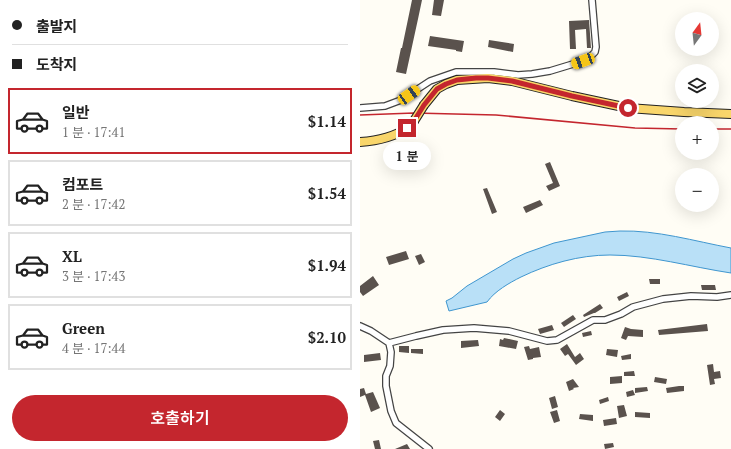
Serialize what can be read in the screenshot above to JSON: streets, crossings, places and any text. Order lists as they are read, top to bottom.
{
  "north": "top",
  "page": {
    "banner": ["출발지", "도착지"],
    "map_buttons": ["+", "−"],
    "list": [
      {
        "name": "일반",
        "note": "1 분 · 17:41",
        "value": "$1.14"
      },
      {
        "name": "컴포트",
        "note": "2 분 · 17:42",
        "value": "$1.54"
      },
      {
        "name": "XL",
        "note": "3 분 · 17:43",
        "value": "$1.94"
      },
      {
        "name": "Green",
        "note": "4 분 · 17:44",
        "value": "$2.10"
      }
    ],
    "bubble": "1 분",
    "buttons": "호출하기"
  }
}
